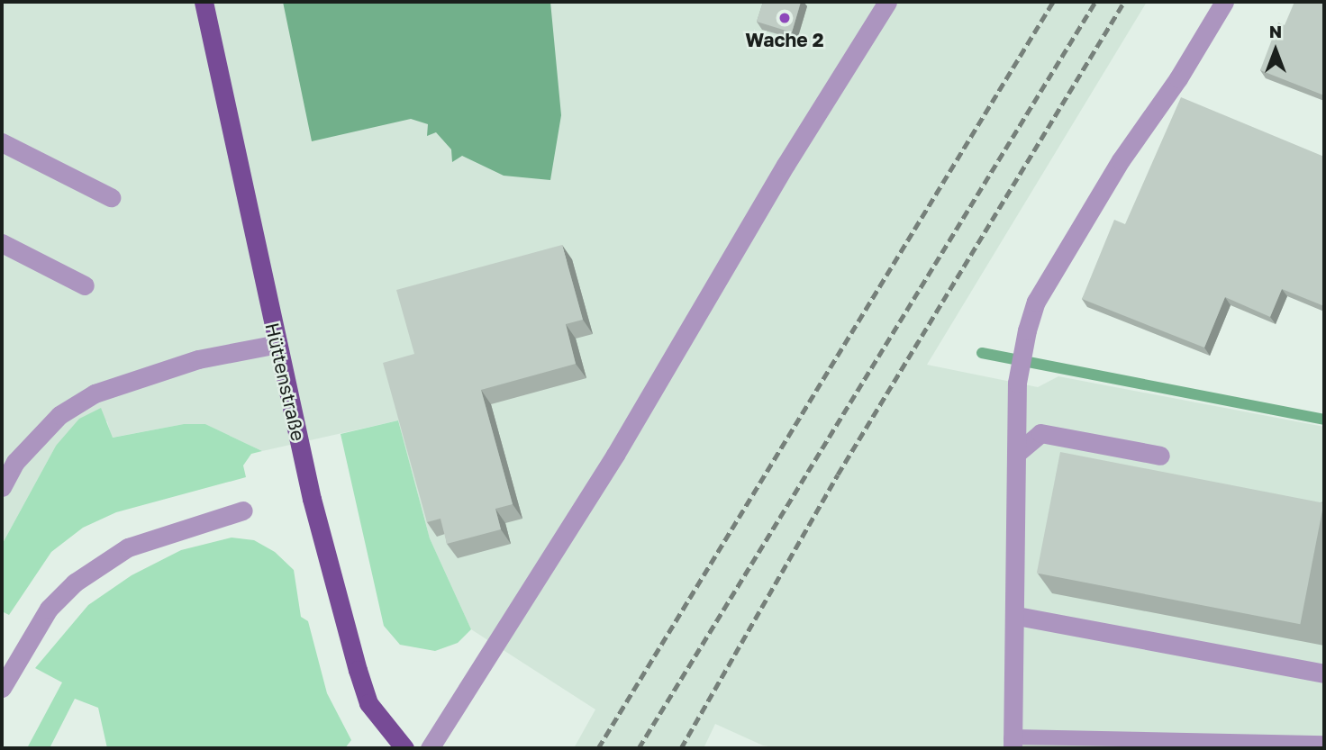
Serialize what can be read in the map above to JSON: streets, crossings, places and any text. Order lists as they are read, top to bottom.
{
  "streets": {
    "main road": ["Hüttenstraße"]
  },
  "places": ["Wache 2"],
  "north": "top"
}
